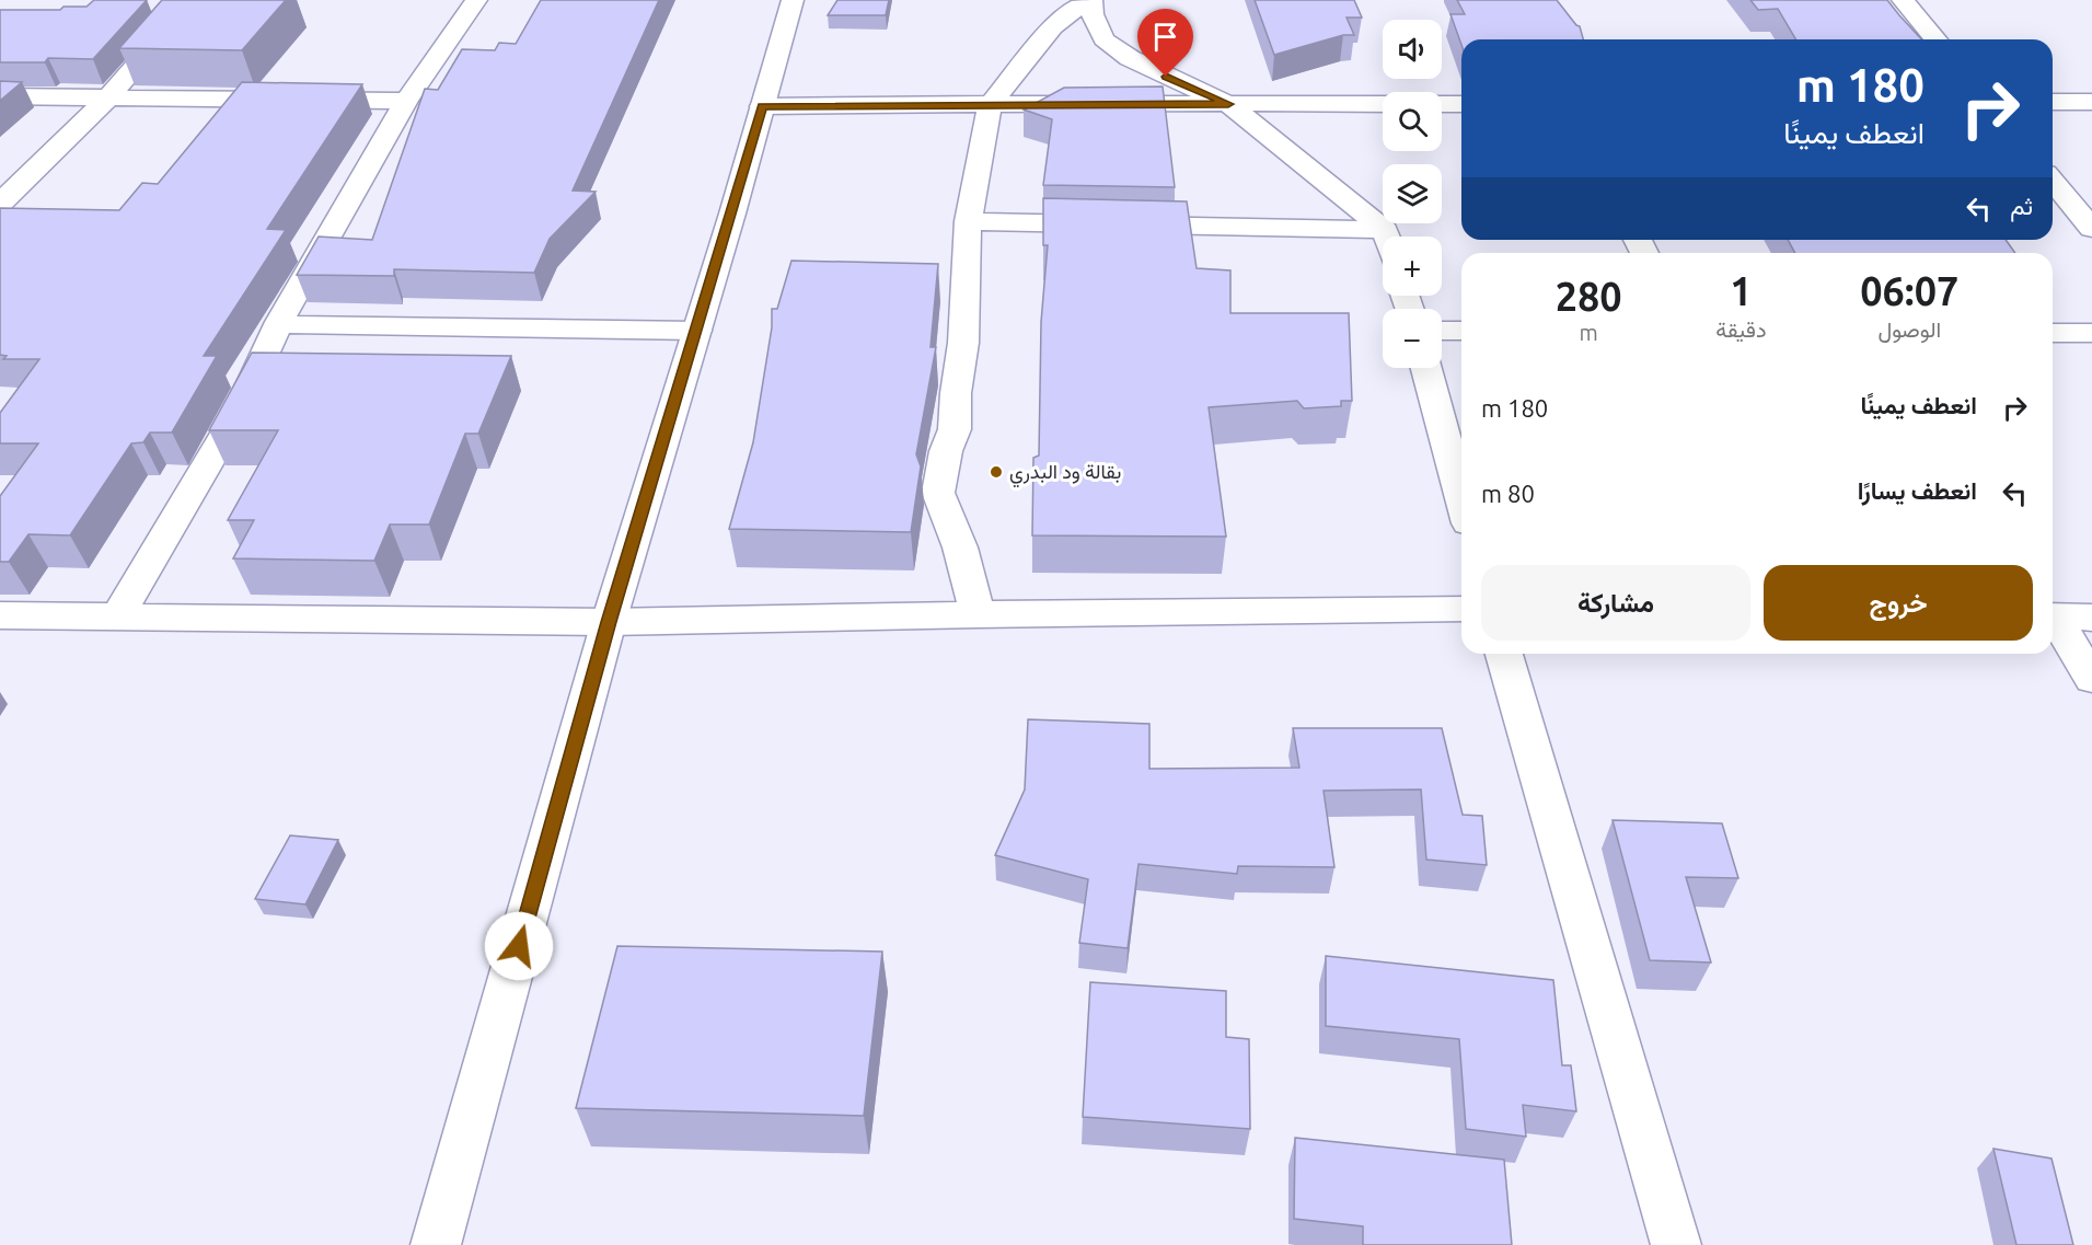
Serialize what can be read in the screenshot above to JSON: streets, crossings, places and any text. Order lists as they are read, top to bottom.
{
  "places": ["بقالة ود البدري"],
  "page": {
    "map_buttons": ["+", "−"],
    "turn": ["180 m", "انعطف يمينًا"],
    "then": "ثم",
    "eta": [
      "06:07",
      "الوصول",
      "1",
      "دقيقة",
      "280",
      "m"
    ],
    "list": [
      {
        "name": "انعطف يمينًا",
        "value": "180 m"
      },
      {
        "name": "انعطف يسارًا",
        "value": "80 m"
      }
    ],
    "buttons": ["خروج", "مشاركة"]
  }
}
